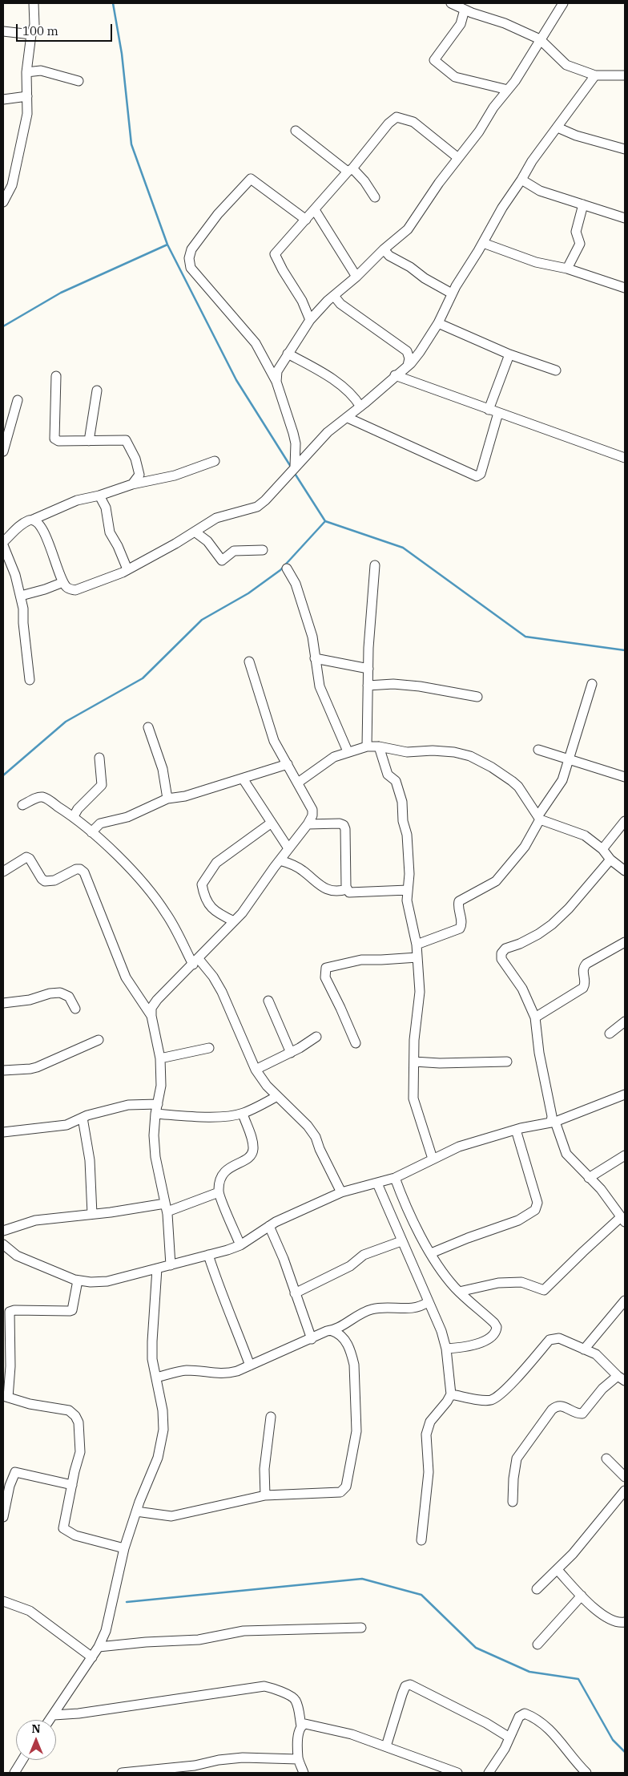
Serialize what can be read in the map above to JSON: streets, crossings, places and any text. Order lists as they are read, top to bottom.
{
  "scale_bar": "100 m",
  "north": "top"
}
